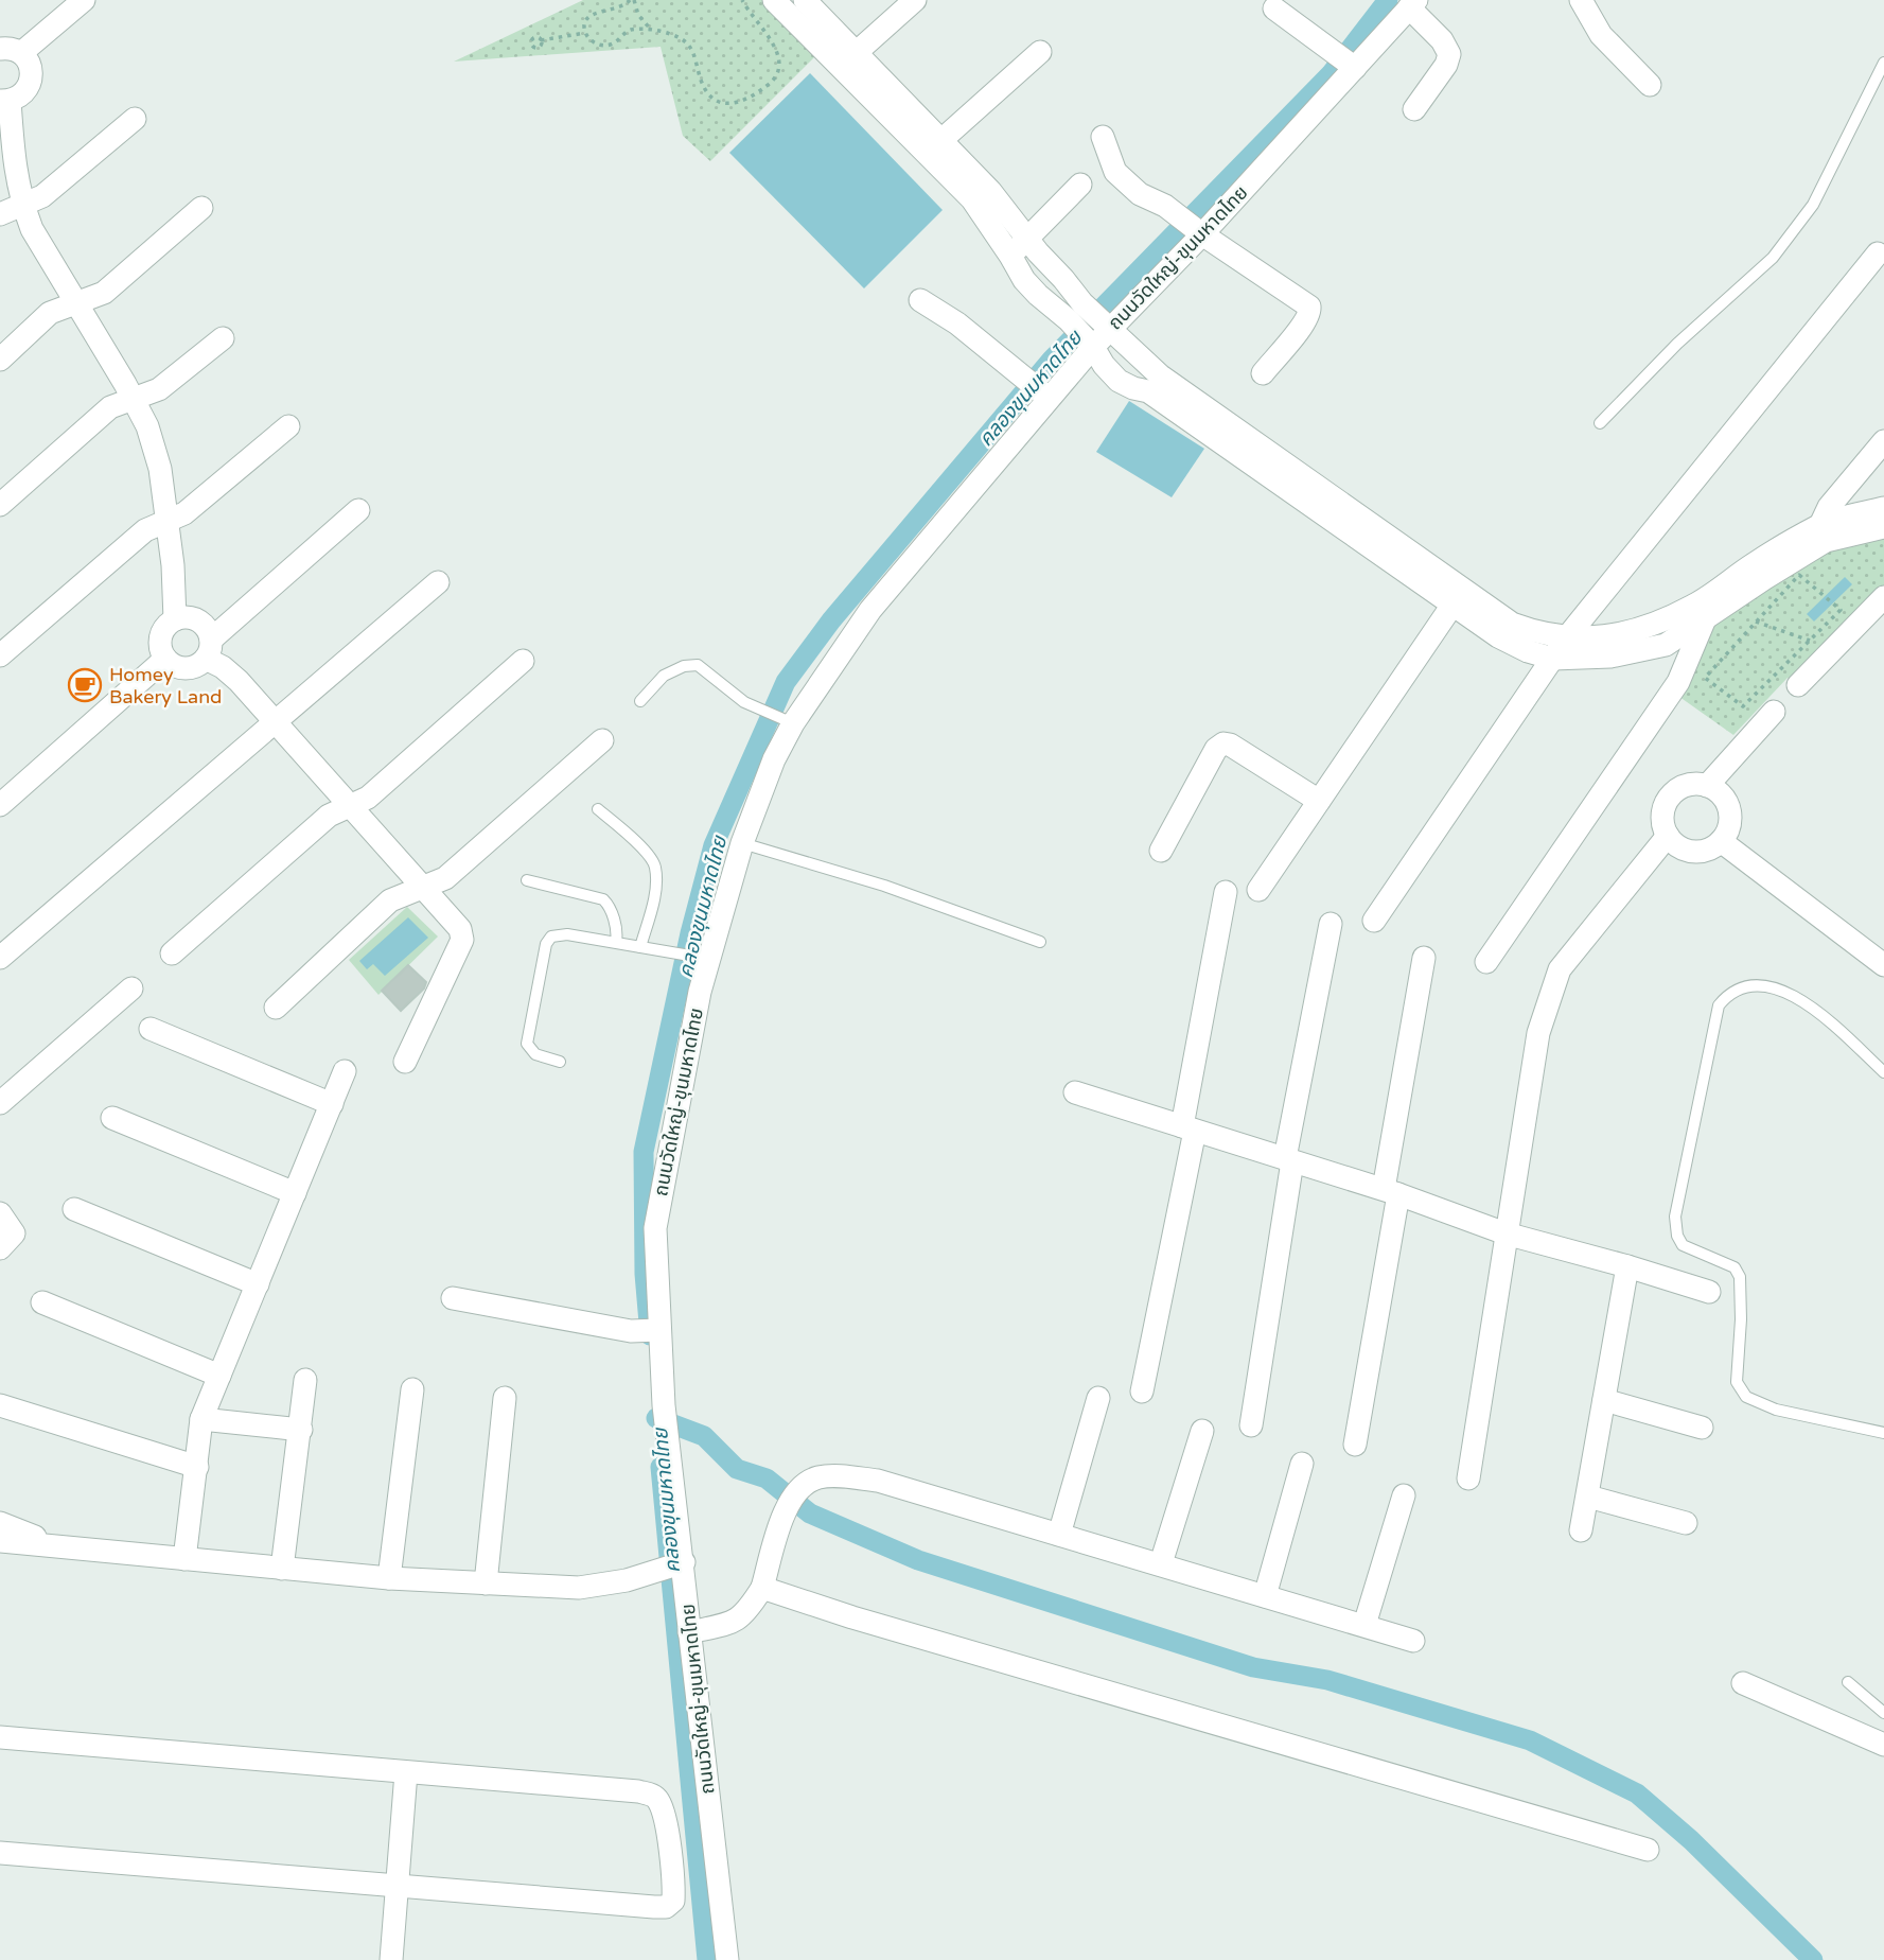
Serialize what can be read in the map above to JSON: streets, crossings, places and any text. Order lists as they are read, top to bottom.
{
  "streets": {
    "street": ["ถนนวัดใหญ่-ขุนมหาดไทย"]
  },
  "water": ["คลองขุนมหาดไทย"],
  "places": {
    "cafe": ["Homey Bakery Land"]
  }
}
